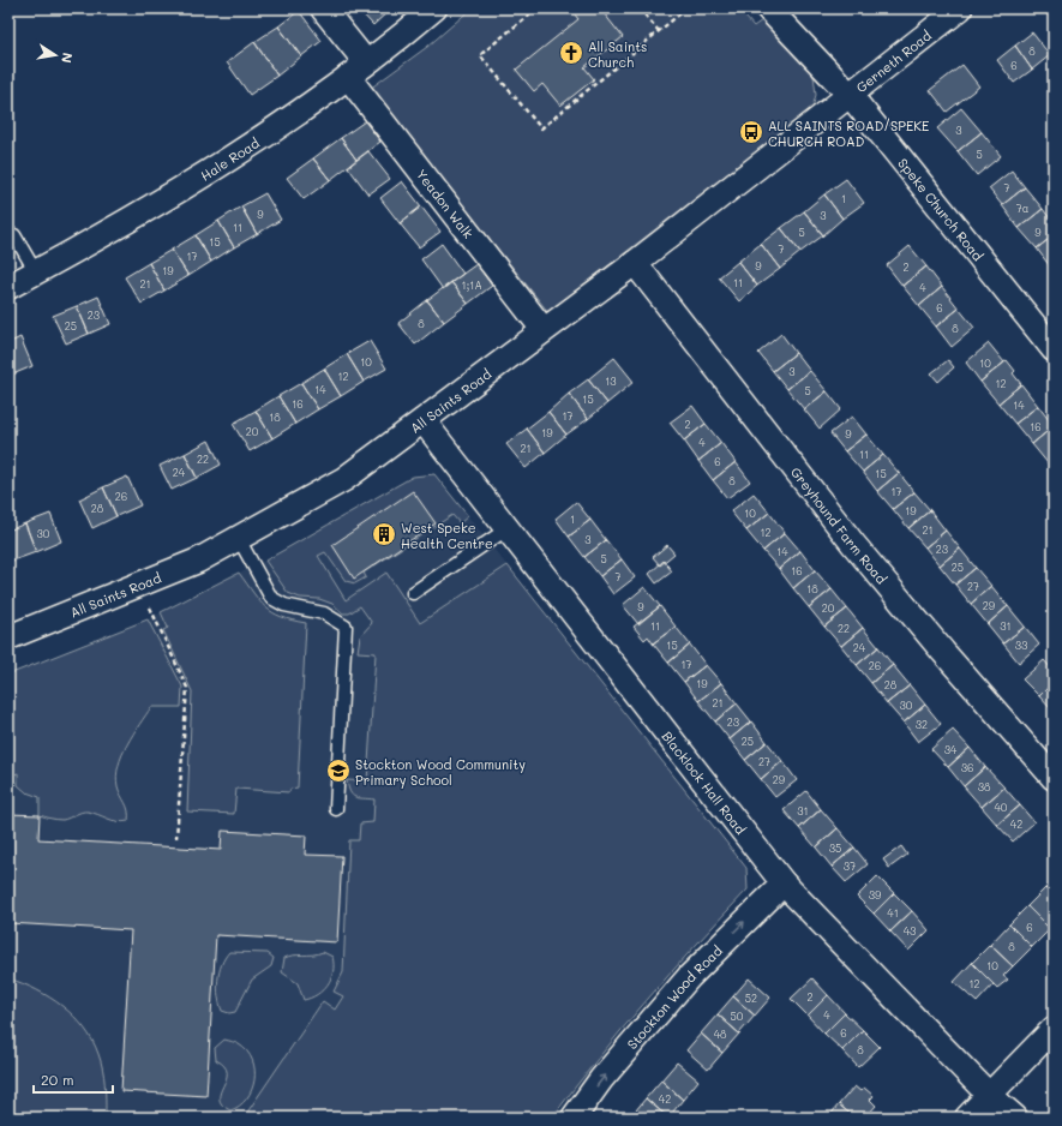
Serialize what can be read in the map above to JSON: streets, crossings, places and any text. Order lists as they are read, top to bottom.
{
  "streets": {
    "street": [
      "Gerneth Road",
      "Hale Road",
      "Yeadon Walk",
      "Speke Church Road",
      "All Saints Road",
      "Greyhound Farm Road",
      "Blacklock Hall Road",
      "Stockton Wood Road"
    ]
  },
  "crossings": [
    ["Gerneth Road", "Speke Church Road"],
    ["Gerneth Road", "All Saints Road"],
    ["Hale Road", "Yeadon Walk"],
    ["Yeadon Walk", "All Saints Road"],
    ["Speke Church Road", "All Saints Road"],
    ["All Saints Road", "Greyhound Farm Road"],
    ["All Saints Road", "Blacklock Hall Road"],
    ["Blacklock Hall Road", "Stockton Wood Road"]
  ],
  "one_way": ["Stockton Wood Road"],
  "places": {
    "church": ["All Saints Church"],
    "bus stop": ["ALL SAINTS ROAD/SPEKE CHURCH ROAD"],
    "building": ["West Speke Health Centre"],
    "school or university": ["Stockton Wood Community Primary School"]
  },
  "house_numbers": [
    "8",
    "6",
    "3",
    "5",
    "7",
    "1",
    "7a",
    "9",
    "3",
    "11",
    "5",
    "9",
    "15",
    "7",
    "17",
    "9",
    "2",
    "19",
    "11",
    "21",
    "1;1A",
    "4",
    "6",
    "23",
    "8",
    "25",
    "8",
    "10",
    "10",
    "3",
    "12",
    "13",
    "12",
    "14",
    "5",
    "15",
    "16",
    "14",
    "17",
    "18",
    "2",
    "16",
    "20",
    "19",
    "9",
    "4",
    "21",
    "11",
    "22",
    "6",
    "24",
    "15",
    "8",
    "17",
    "26",
    "28",
    "19",
    "10",
    "1",
    "21",
    "12",
    "30",
    "3",
    "23",
    "14",
    "5",
    "25",
    "16",
    "7",
    "27",
    "18",
    "29",
    "9",
    "20",
    "11",
    "31",
    "22",
    "15",
    "33",
    "24",
    "17",
    "26",
    "19",
    "28",
    "21",
    "30",
    "23",
    "32",
    "25",
    "34",
    "27",
    "36",
    "29",
    "38",
    "40",
    "31",
    "42",
    "35",
    "37",
    "39",
    "41",
    "6",
    "43",
    "8",
    "10",
    "12",
    "2",
    "52",
    "4",
    "50",
    "6",
    "48",
    "8",
    "42"
  ],
  "scale_bar": "20 m",
  "north": "right"
}
